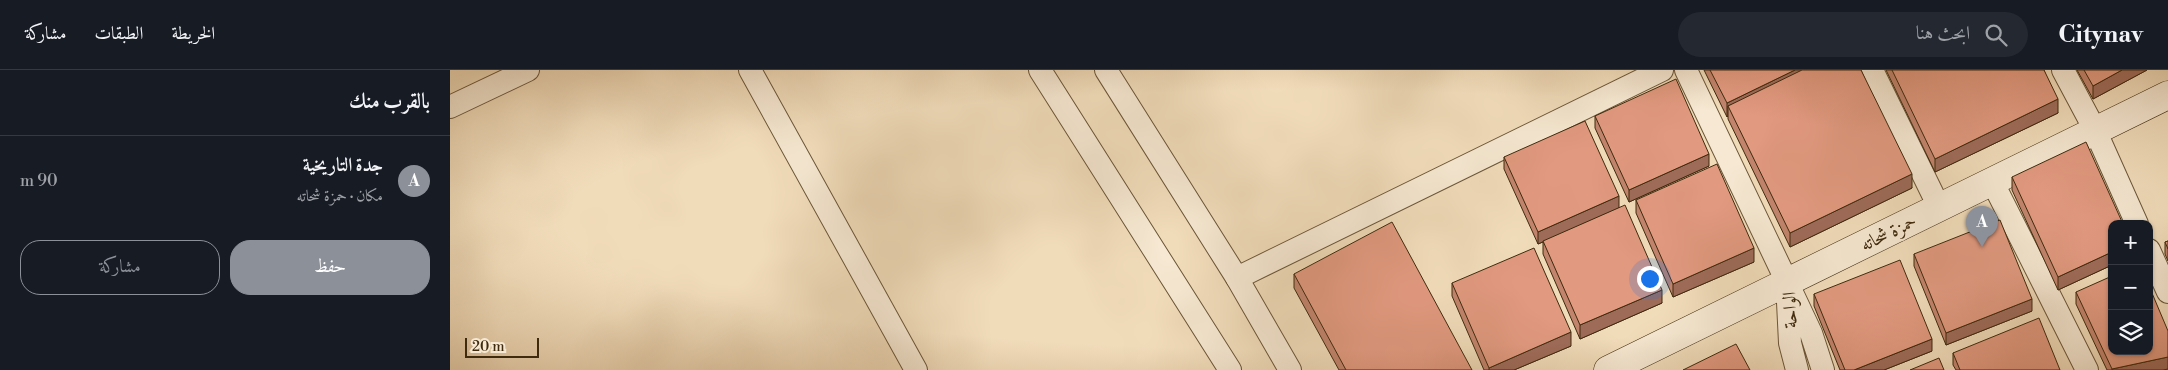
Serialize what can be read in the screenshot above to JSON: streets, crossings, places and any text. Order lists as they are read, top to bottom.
{
  "streets": {
    "main road": ["حمزة شحاته"],
    "street": ["الواحة"]
  },
  "crossings": [
    ["حمزة شحاته", "الواحة"]
  ],
  "scale_bar": "20 m",
  "page": {
    "header": "Citynav",
    "search": "ابحث هنا",
    "nav": ["الخريطة", "الطبقات", "مشاركة"],
    "heading": "بالقرب منك",
    "list": [
      {
        "mark": "A",
        "name": "جدة التاريخية",
        "note": "مكان · حمزة شحاته",
        "value": "90 m"
      }
    ],
    "pins": "A",
    "map_buttons": ["+", "−"],
    "buttons": ["حفظ", "مشاركة"],
    "scale": "20 m"
  }
}
